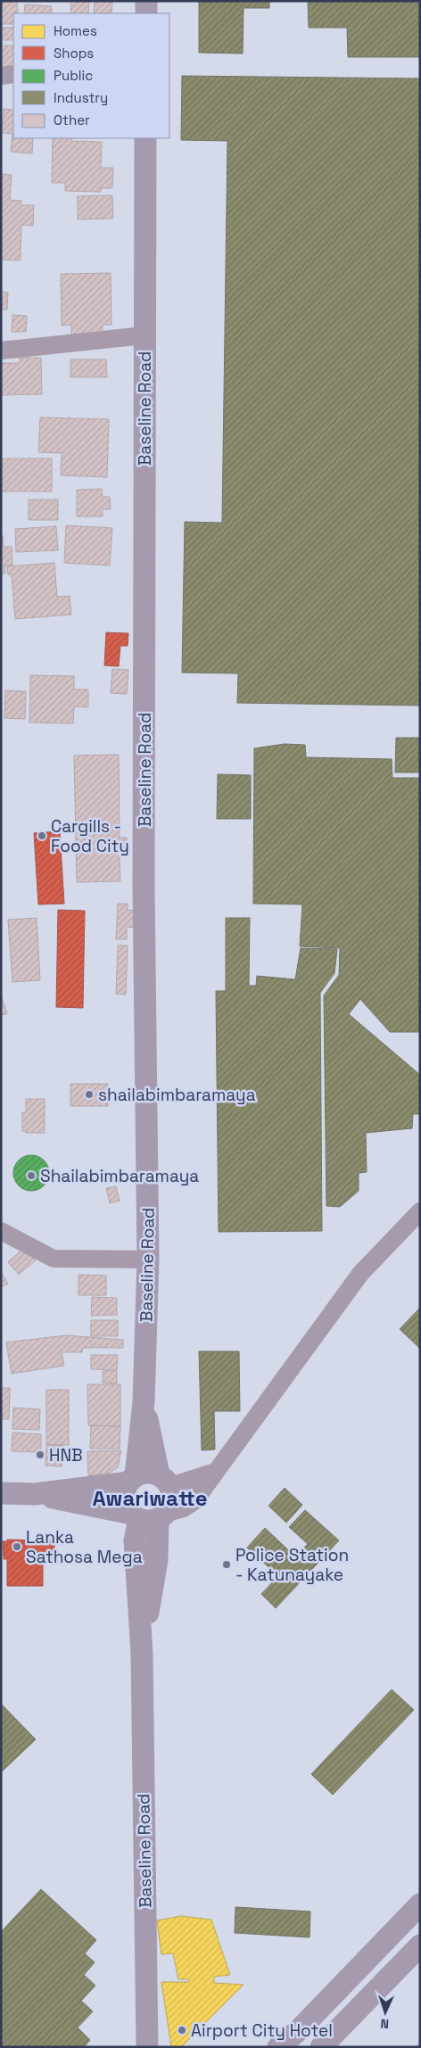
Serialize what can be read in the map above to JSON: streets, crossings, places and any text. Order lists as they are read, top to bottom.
{
  "streets": {
    "main road": ["Baseline Road"]
  },
  "districts": ["Awariwatte"],
  "places": [
    "Cargills - Food City",
    "shailabimbaramaya",
    "Shailabimbaramaya",
    "HNB",
    "Lanka Sathosa Mega",
    "Police Station - Katunayake",
    "Airport City Hotel"
  ],
  "legend": [
    "Homes",
    "Shops",
    "Public",
    "Industry",
    "Other"
  ],
  "north": "bottom"
}
